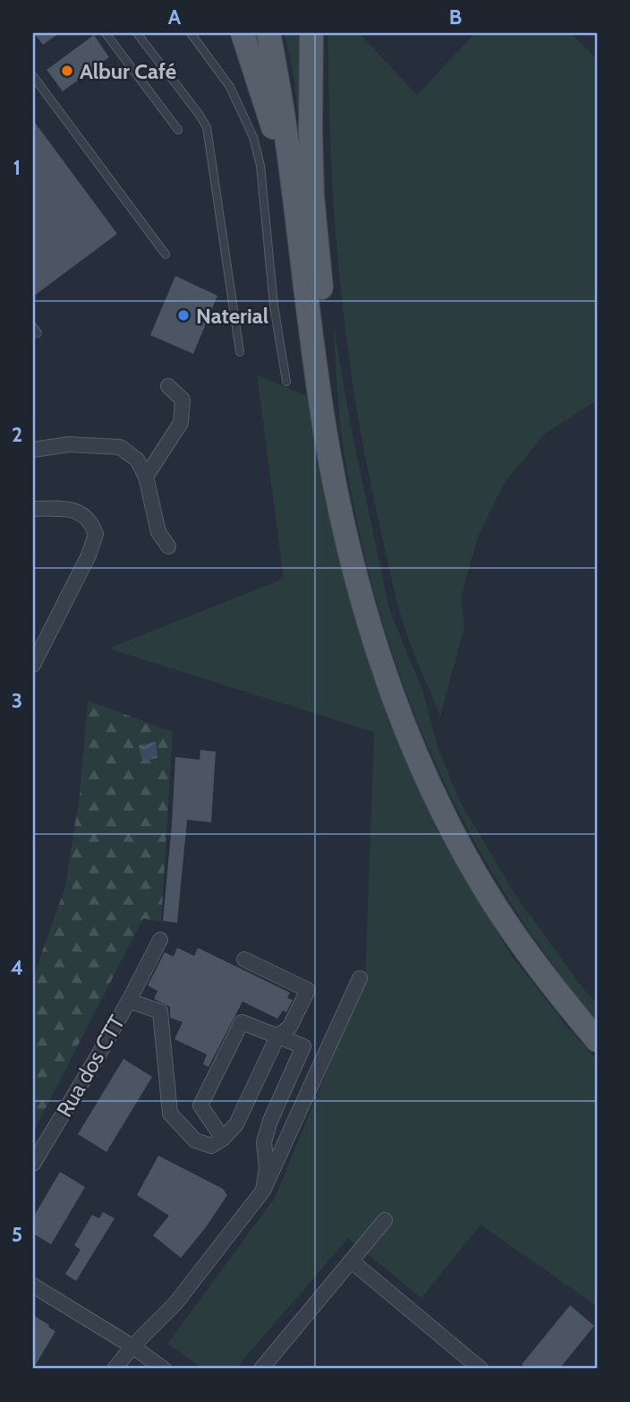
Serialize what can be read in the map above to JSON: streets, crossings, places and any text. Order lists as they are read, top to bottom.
{
  "streets": {
    "street": ["Rua dos CTT"]
  },
  "places": ["Albur Café", "Naterial"],
  "grid": {
    "columns": ["A", "B"],
    "rows": [
      "1",
      "2",
      "3",
      "4",
      "5"
    ]
  }
}
